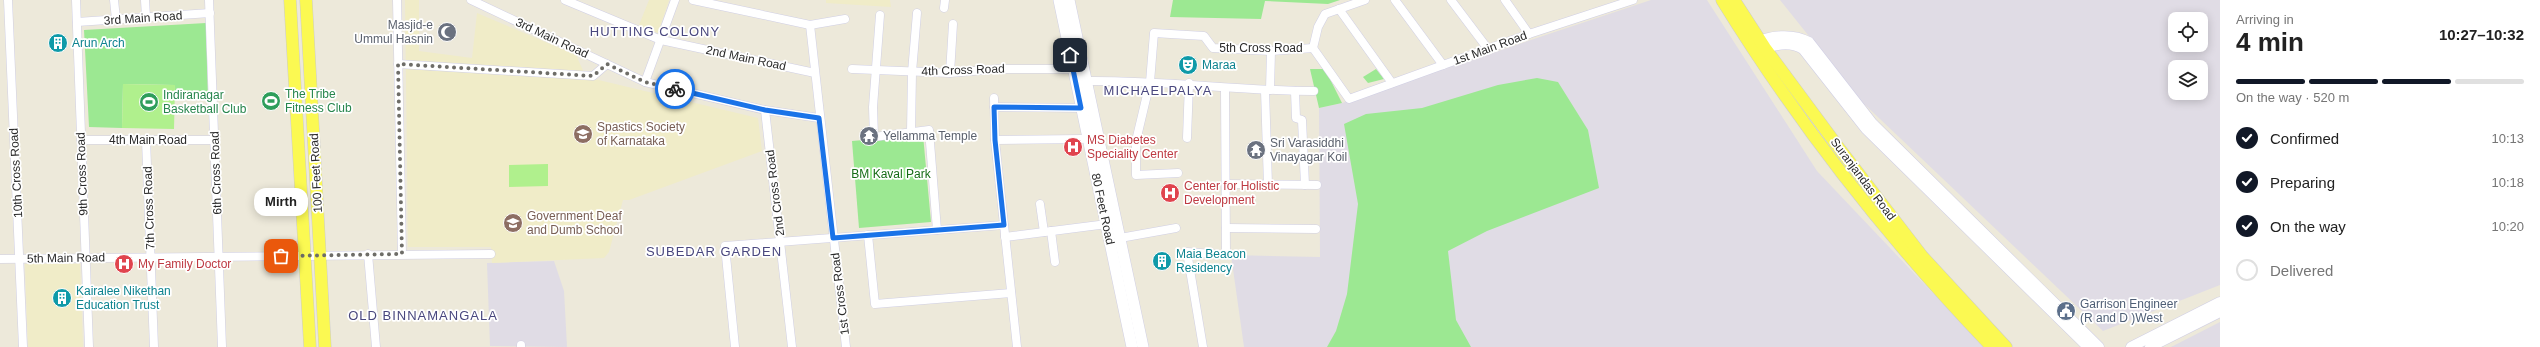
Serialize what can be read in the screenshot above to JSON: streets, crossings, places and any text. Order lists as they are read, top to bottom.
{
  "streets": {
    "main road": ["100 Feet Road", "Suranjandas Road", "80 Feet Road"],
    "street": [
      "3rd Main Road",
      "5th Cross Road",
      "1st Main Road",
      "2nd Main Road",
      "4th Cross Road",
      "4th Main Road",
      "10th Cross Road",
      "6th Cross Road",
      "9th Cross Road",
      "2nd Cross Road",
      "7th Cross Road",
      "5th Main Road",
      "1st Cross Road"
    ]
  },
  "crossings": [
    ["3rd Main Road", "6th Cross Road"],
    ["3rd Main Road", "9th Cross Road"],
    ["3rd Main Road", "2nd Cross Road"],
    ["3rd Main Road", "1st Cross Road"],
    ["5th Cross Road", "1st Main Road"],
    ["2nd Main Road", "1st Cross Road"],
    ["4th Cross Road", "80 Feet Road"],
    ["4th Main Road", "6th Cross Road"],
    ["4th Main Road", "9th Cross Road"],
    ["4th Main Road", "7th Cross Road"],
    ["10th Cross Road", "5th Main Road"],
    ["6th Cross Road", "5th Main Road"],
    ["100 Feet Road", "5th Main Road"],
    ["9th Cross Road", "5th Main Road"],
    ["7th Cross Road", "5th Main Road"]
  ],
  "districts": [
    "HUTTING COLONY",
    "MICHAELPALYA",
    "SUBEDAR GARDEN",
    "OLD BINNAMANGALA"
  ],
  "parks": ["BM Kaval Park"],
  "places": {
    "mosque": ["Masjid-e Ummul Hasnin"],
    "building": ["Arun Arch", "Maia Beacon Residency", "Kairalee Nikethan Education Trust"],
    "theatre": ["Maraa"],
    "sports": ["The Tribe Fitness Club", "Indiranagar Basketball Club"],
    "school or university": ["Spastics Society of Karnataka", "Government Deaf and Dumb School"],
    "temple": ["Yellamma Temple", "Sri Varasiddhi Vinayagar Koil"],
    "hospital": ["MS Diabetes Speciality Center", "Center for Holistic Development", "My Family Doctor"],
    "other": ["Mirth"],
    "public building": ["Garrison Engineer (R and D )West"]
  },
  "page": {
    "heading": ["4 min", "Arriving in", "10:27–10:32"],
    "bar": "On the way · 520 m",
    "list": [
      ["Confirmed", "10:13"],
      ["Preparing", "10:18"],
      ["On the way", "10:20"],
      "Delivered"
    ],
    "bubble": "Mirth"
  }
}
